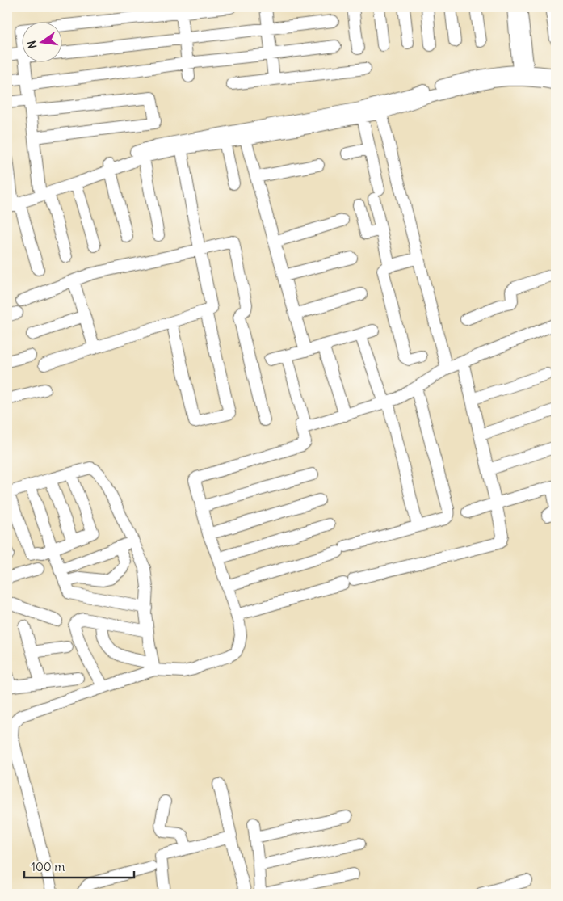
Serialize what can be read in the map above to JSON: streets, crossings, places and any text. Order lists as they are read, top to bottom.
{
  "scale_bar": "100 m",
  "north": "left"
}
